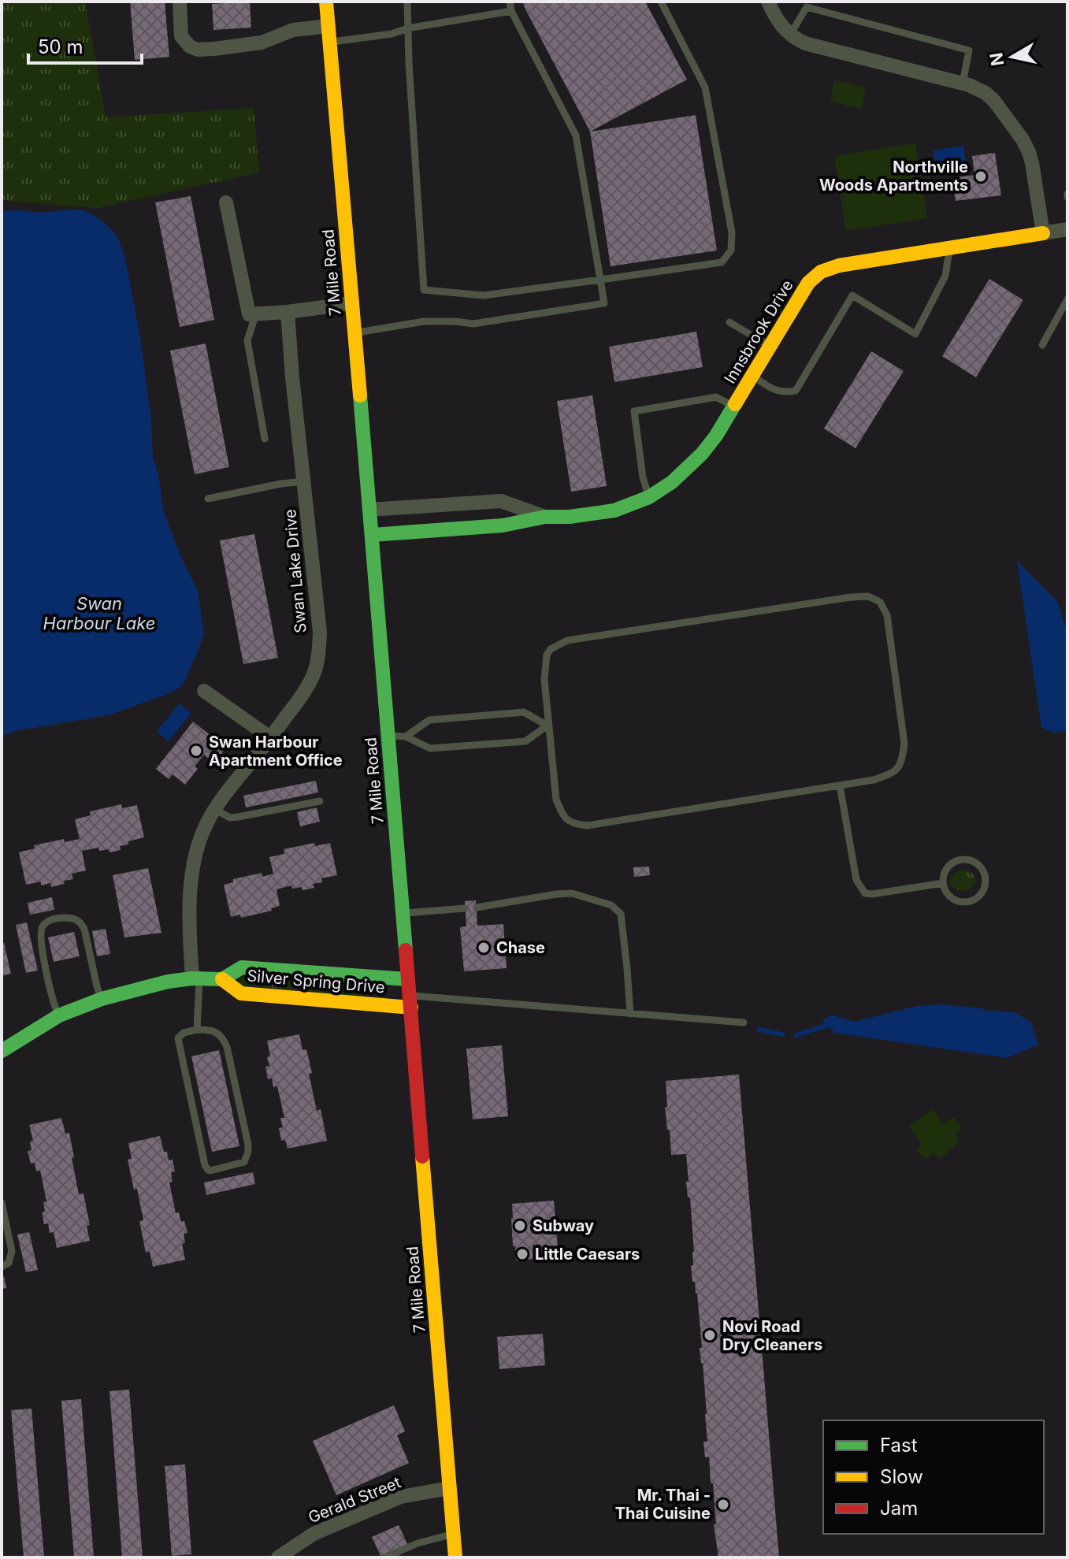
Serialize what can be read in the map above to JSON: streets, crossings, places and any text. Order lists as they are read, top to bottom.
{
  "streets": {
    "street": [
      "7 Mile Road",
      "Innsbrook Drive",
      "Swan Lake Drive",
      "Silver Spring Drive",
      "Gerald Street"
    ]
  },
  "crossings": [
    ["7 Mile Road", "Innsbrook Drive"],
    ["7 Mile Road", "Silver Spring Drive"],
    ["7 Mile Road", "Gerald Street"],
    ["Swan Lake Drive", "Silver Spring Drive"]
  ],
  "water": ["Swan Harbour Lake"],
  "places": [
    "Northville Woods Apartments",
    "Swan Harbour Apartment Office",
    "Chase",
    "Subway",
    "Little Caesars",
    "Novi Road Dry Cleaners",
    "Mr. Thai - Thai Cuisine"
  ],
  "legend": ["Fast", "Slow", "Jam"],
  "scale_bar": "50 m",
  "north": "left"
}
